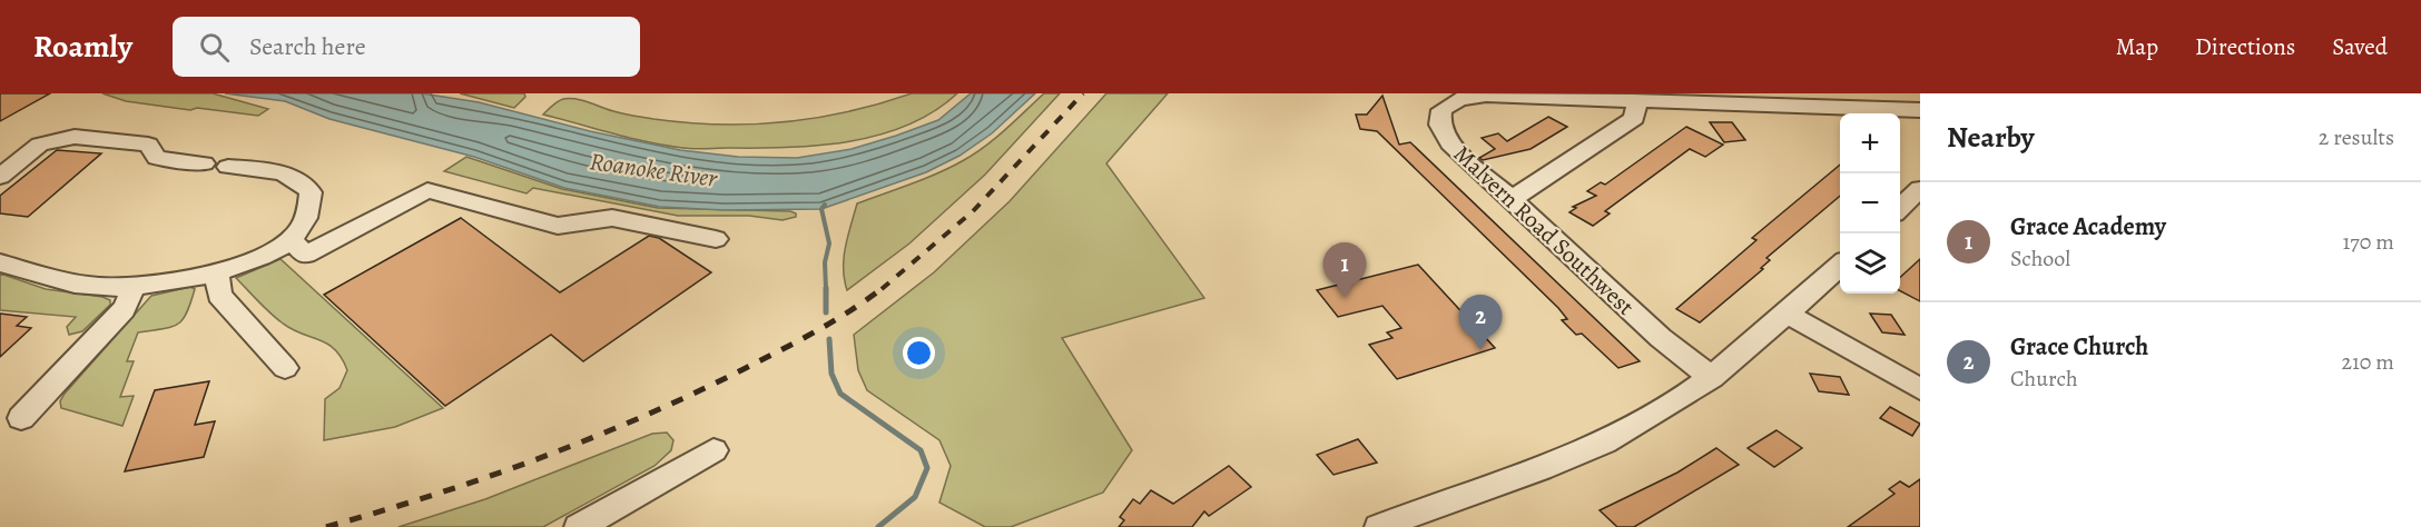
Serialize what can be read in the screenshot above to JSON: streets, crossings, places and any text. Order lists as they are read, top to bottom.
{
  "streets": {
    "street": ["Malvern Road Southwest"]
  },
  "water": ["Roanoke River"],
  "page": {
    "header": "Roamly",
    "search": "Search here",
    "nav": ["Map", "Directions", "Saved"],
    "heading": ["Nearby", "2 results"],
    "map_buttons": ["+", "−"],
    "list": [
      {
        "mark": "1",
        "name": "Grace Academy",
        "note": "School",
        "value": "170 m"
      },
      {
        "mark": "2",
        "name": "Grace Church",
        "note": "Church",
        "value": "210 m"
      }
    ],
    "pins": ["1", "2"]
  }
}
